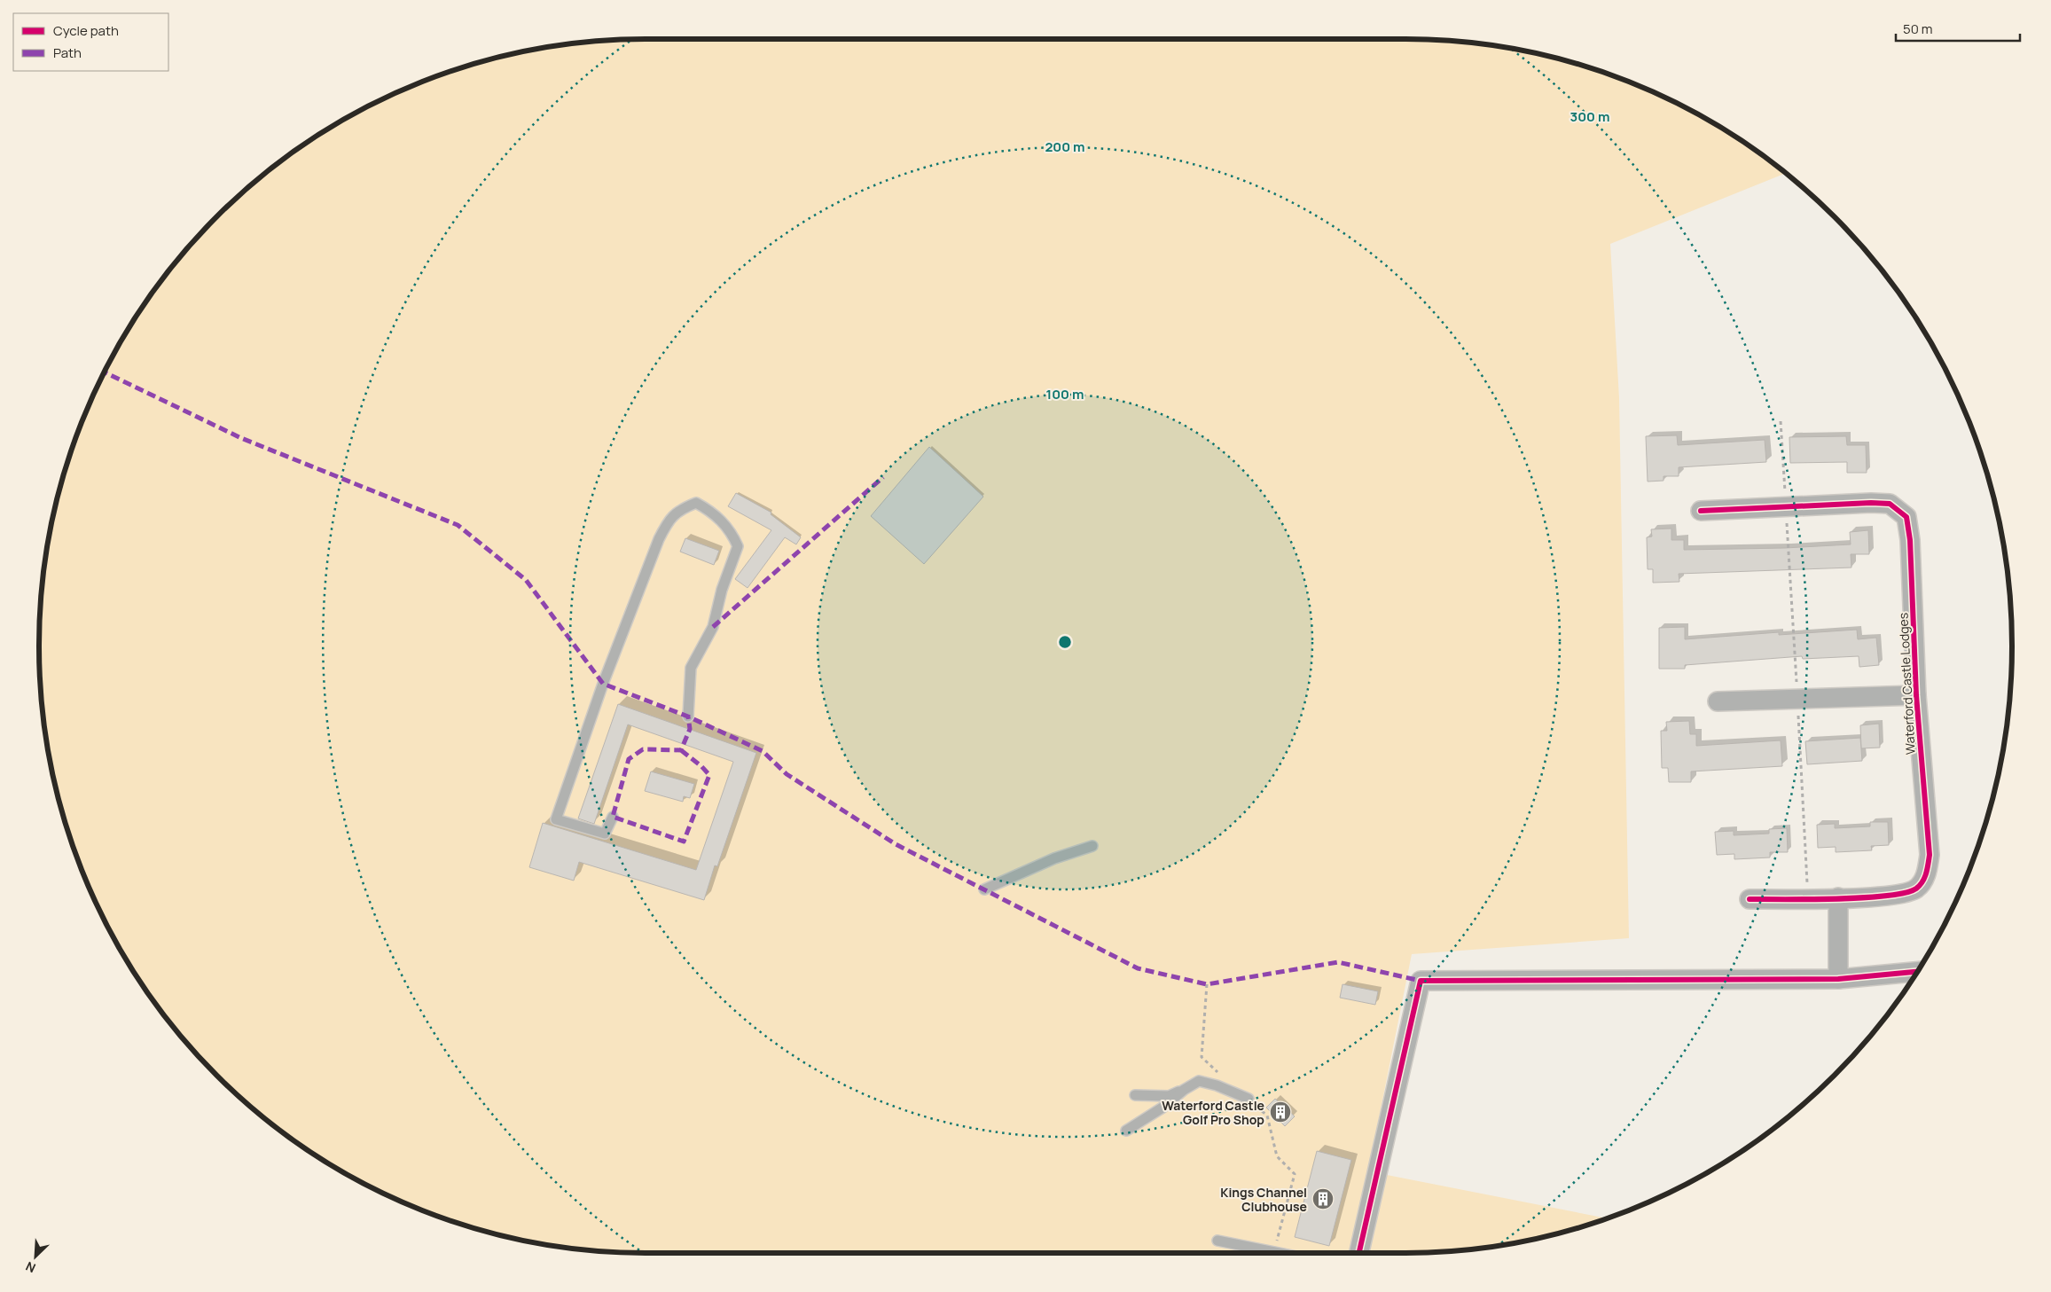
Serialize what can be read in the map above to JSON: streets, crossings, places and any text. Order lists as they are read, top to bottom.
{
  "streets": {
    "street": ["Waterford Castle Lodges"]
  },
  "places": {
    "building": ["Waterford Castle Golf Pro Shop", "Kings Channel Clubhouse"]
  },
  "legend": ["Cycle path", "Path"],
  "scale_bar": "50 m",
  "north": "bottom left",
  "rings": ["300 m", "200 m", "100 m"]
}
